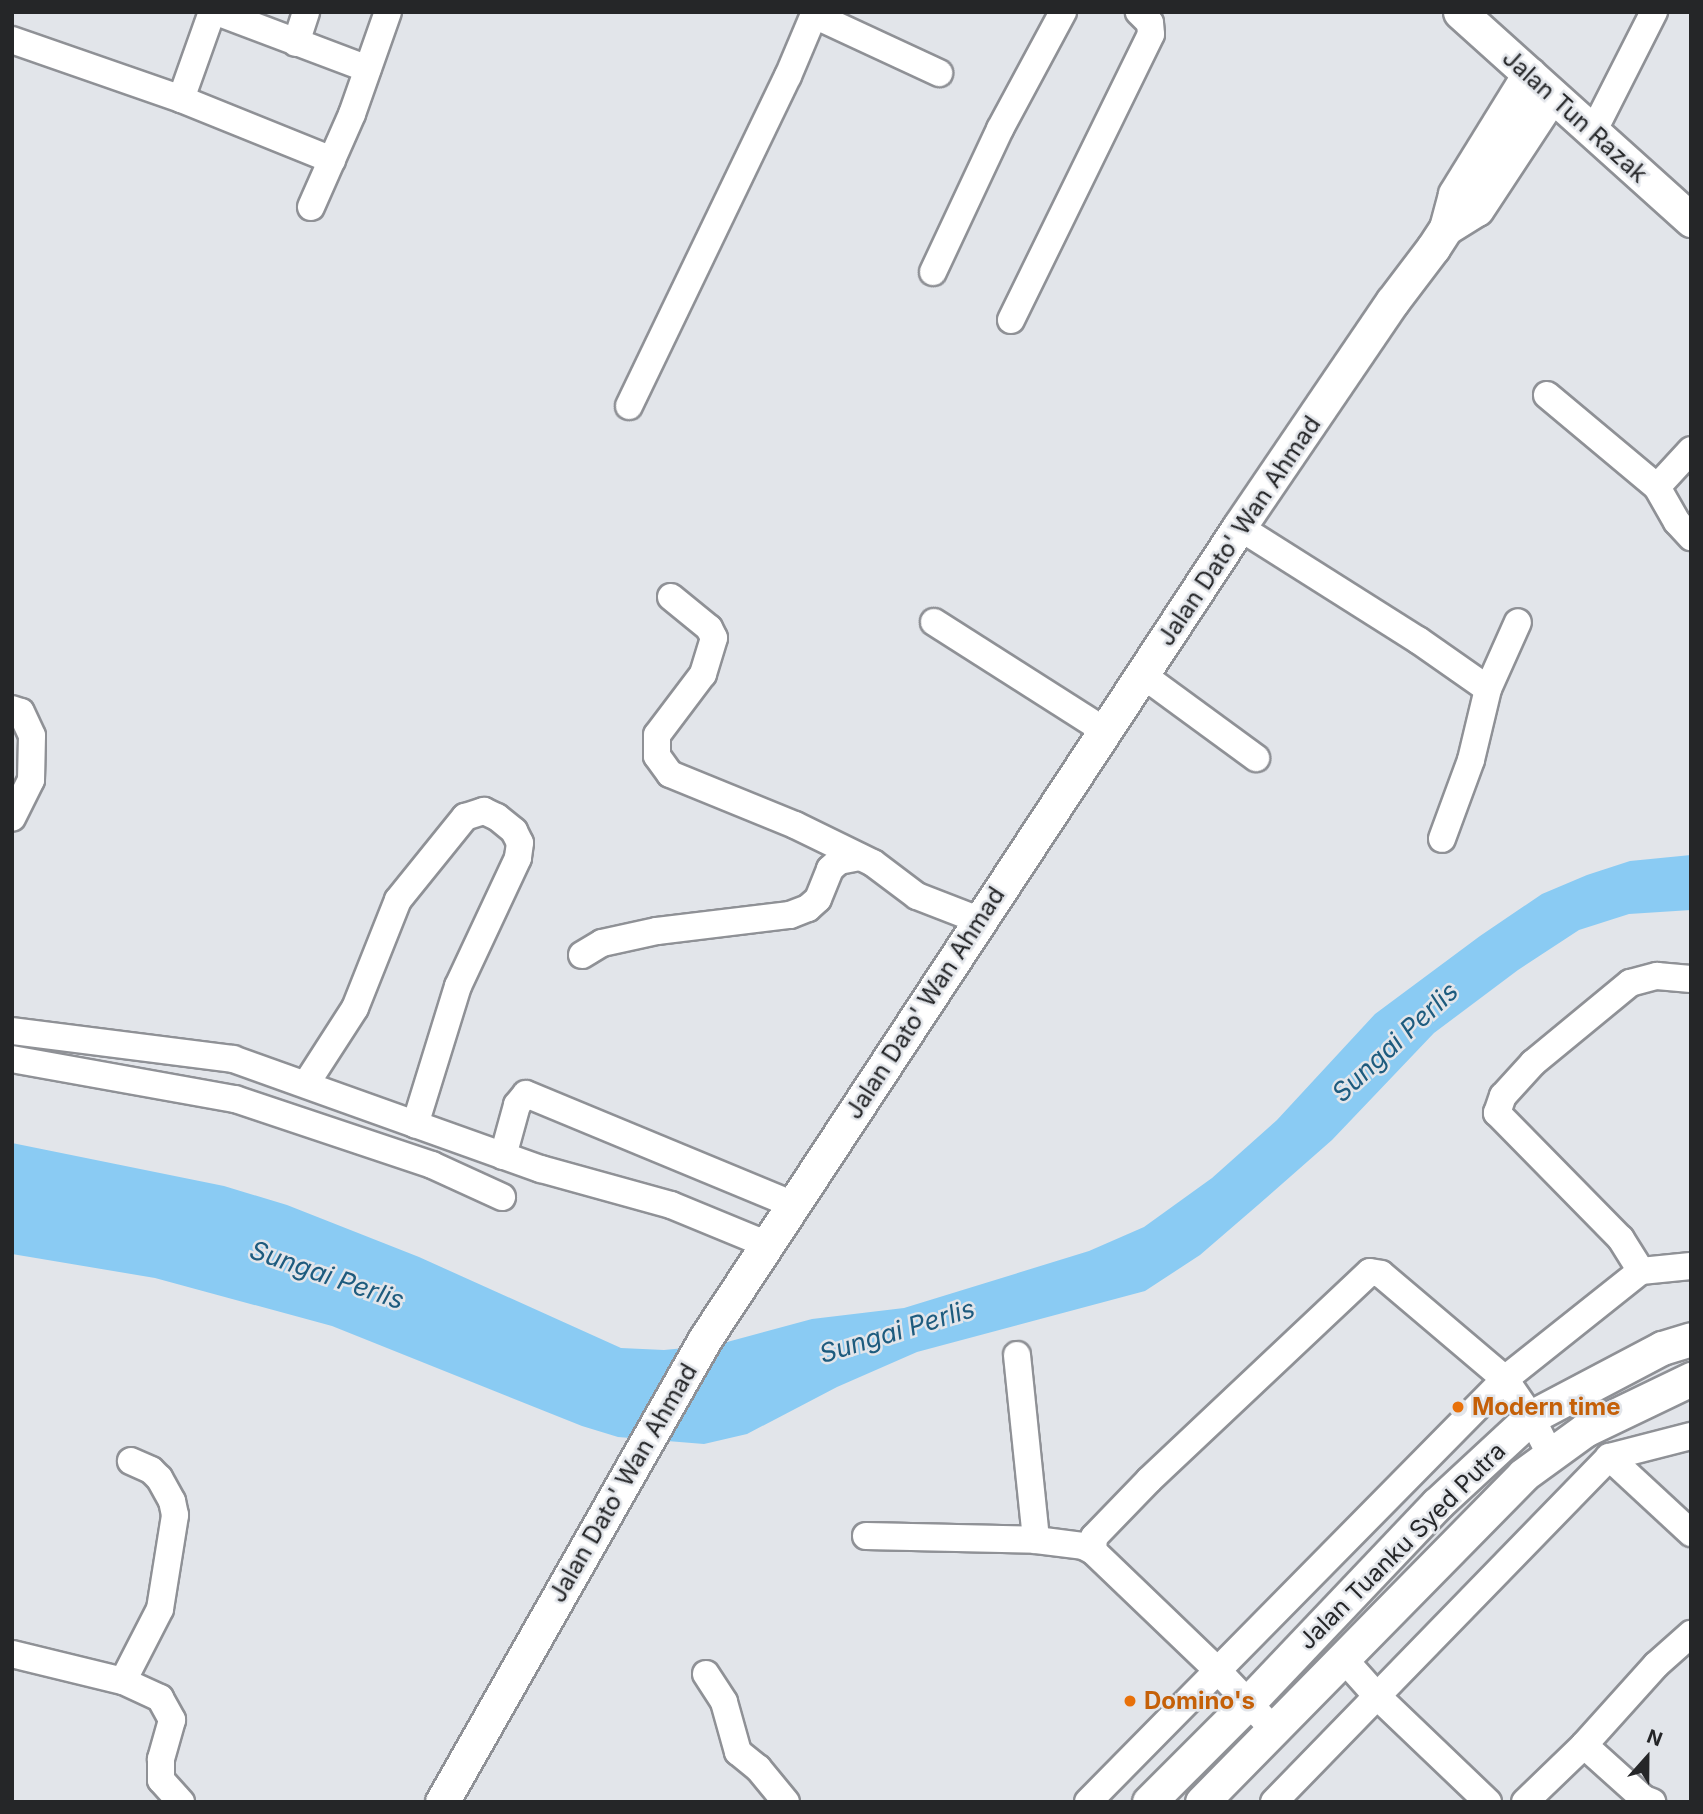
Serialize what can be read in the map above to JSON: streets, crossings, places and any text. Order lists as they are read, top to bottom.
{
  "streets": {
    "main road": ["Jalan Tun Razak", "Jalan Dato' Wan Ahmad", "Jalan Tuanku Syed Putra"]
  },
  "crossings": [
    ["Jalan Tun Razak", "Jalan Dato' Wan Ahmad"]
  ],
  "water": ["Sungai Perlis"],
  "places": ["Modern time", "Domino's"],
  "north": "top"
}
